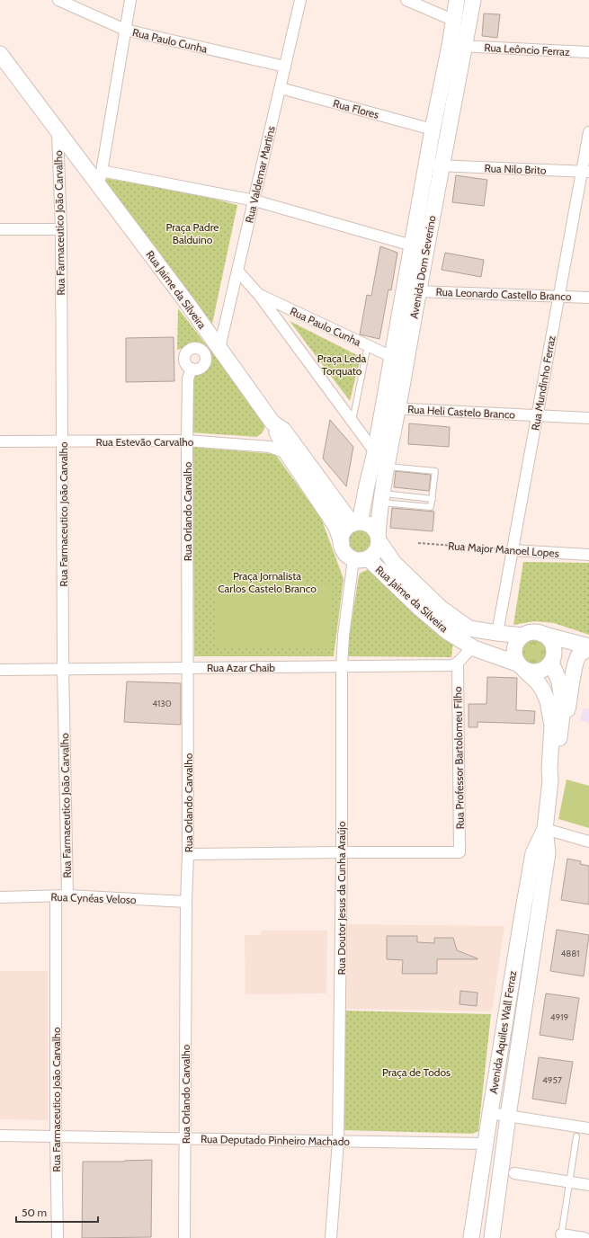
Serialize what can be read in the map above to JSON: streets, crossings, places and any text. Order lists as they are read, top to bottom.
{
  "streets": {
    "main road": ["Avenida Dom Severino", "Rua Jaime da Silveira", "Avenida Aquiles Wall Ferraz"],
    "street": [
      "Rua Paulo Cunha",
      "Rua Leôncio Ferraz",
      "Rua Flores",
      "Rua Nilo Brito",
      "Rua Valdemar Martins",
      "Rua Farmaceutico João Carvalho",
      "Rua Leonardo Castello Branco",
      "Rua Mundinho Ferraz",
      "Rua Heli Castelo Branco",
      "Rua Estevão Carvalho",
      "Rua Orlando Carvalho",
      "Rua Major Manoel Lopes",
      "Rua Azar Chaib",
      "Rua Professor Bartolomeu Filho",
      "Rua Cynéas Veloso",
      "Rua Doutor Jesus da Cunha Araújo",
      "Rua Deputado Pinheiro Machado"
    ]
  },
  "crossings": [
    ["Rua Paulo Cunha", "Rua Valdemar Martins"],
    ["Rua Paulo Cunha", "Avenida Dom Severino"],
    ["Rua Leôncio Ferraz", "Avenida Dom Severino"],
    ["Rua Flores", "Rua Valdemar Martins"],
    ["Rua Flores", "Avenida Dom Severino"],
    ["Rua Nilo Brito", "Avenida Dom Severino"],
    ["Rua Nilo Brito", "Rua Mundinho Ferraz"],
    ["Rua Valdemar Martins", "Rua Jaime da Silveira"],
    ["Rua Farmaceutico João Carvalho", "Rua Jaime da Silveira"],
    ["Rua Farmaceutico João Carvalho", "Rua Estevão Carvalho"],
    ["Rua Farmaceutico João Carvalho", "Rua Azar Chaib"],
    ["Rua Farmaceutico João Carvalho", "Rua Cynéas Veloso"],
    ["Rua Farmaceutico João Carvalho", "Rua Deputado Pinheiro Machado"],
    ["Avenida Dom Severino", "Rua Jaime da Silveira"],
    ["Avenida Dom Severino", "Rua Leonardo Castello Branco"],
    ["Avenida Dom Severino", "Rua Heli Castelo Branco"],
    ["Avenida Dom Severino", "Rua Doutor Jesus da Cunha Araújo"],
    ["Rua Jaime da Silveira", "Rua Mundinho Ferraz"],
    ["Rua Jaime da Silveira", "Rua Doutor Jesus da Cunha Araújo"],
    ["Rua Jaime da Silveira", "Avenida Aquiles Wall Ferraz"],
    ["Rua Leonardo Castello Branco", "Rua Mundinho Ferraz"],
    ["Rua Mundinho Ferraz", "Rua Heli Castelo Branco"],
    ["Rua Mundinho Ferraz", "Rua Major Manoel Lopes"],
    ["Rua Estevão Carvalho", "Rua Orlando Carvalho"],
    ["Rua Orlando Carvalho", "Rua Azar Chaib"],
    ["Rua Orlando Carvalho", "Rua Cynéas Veloso"],
    ["Rua Orlando Carvalho", "Rua Deputado Pinheiro Machado"],
    ["Rua Azar Chaib", "Rua Professor Bartolomeu Filho"],
    ["Rua Azar Chaib", "Rua Doutor Jesus da Cunha Araújo"],
    ["Rua Professor Bartolomeu Filho", "Rua Doutor Jesus da Cunha Araújo"],
    ["Rua Doutor Jesus da Cunha Araújo", "Rua Deputado Pinheiro Machado"],
    ["Avenida Aquiles Wall Ferraz", "Rua Deputado Pinheiro Machado"]
  ],
  "parks": [
    "Praça Padre Balduino",
    "Praça Leda Torquato",
    "Praça Jornalista Carlos Castelo Branco",
    "Praça de Todos"
  ],
  "house_numbers": [
    "4130",
    "4881",
    "4919",
    "4957"
  ],
  "scale_bar": "50 m"
}
